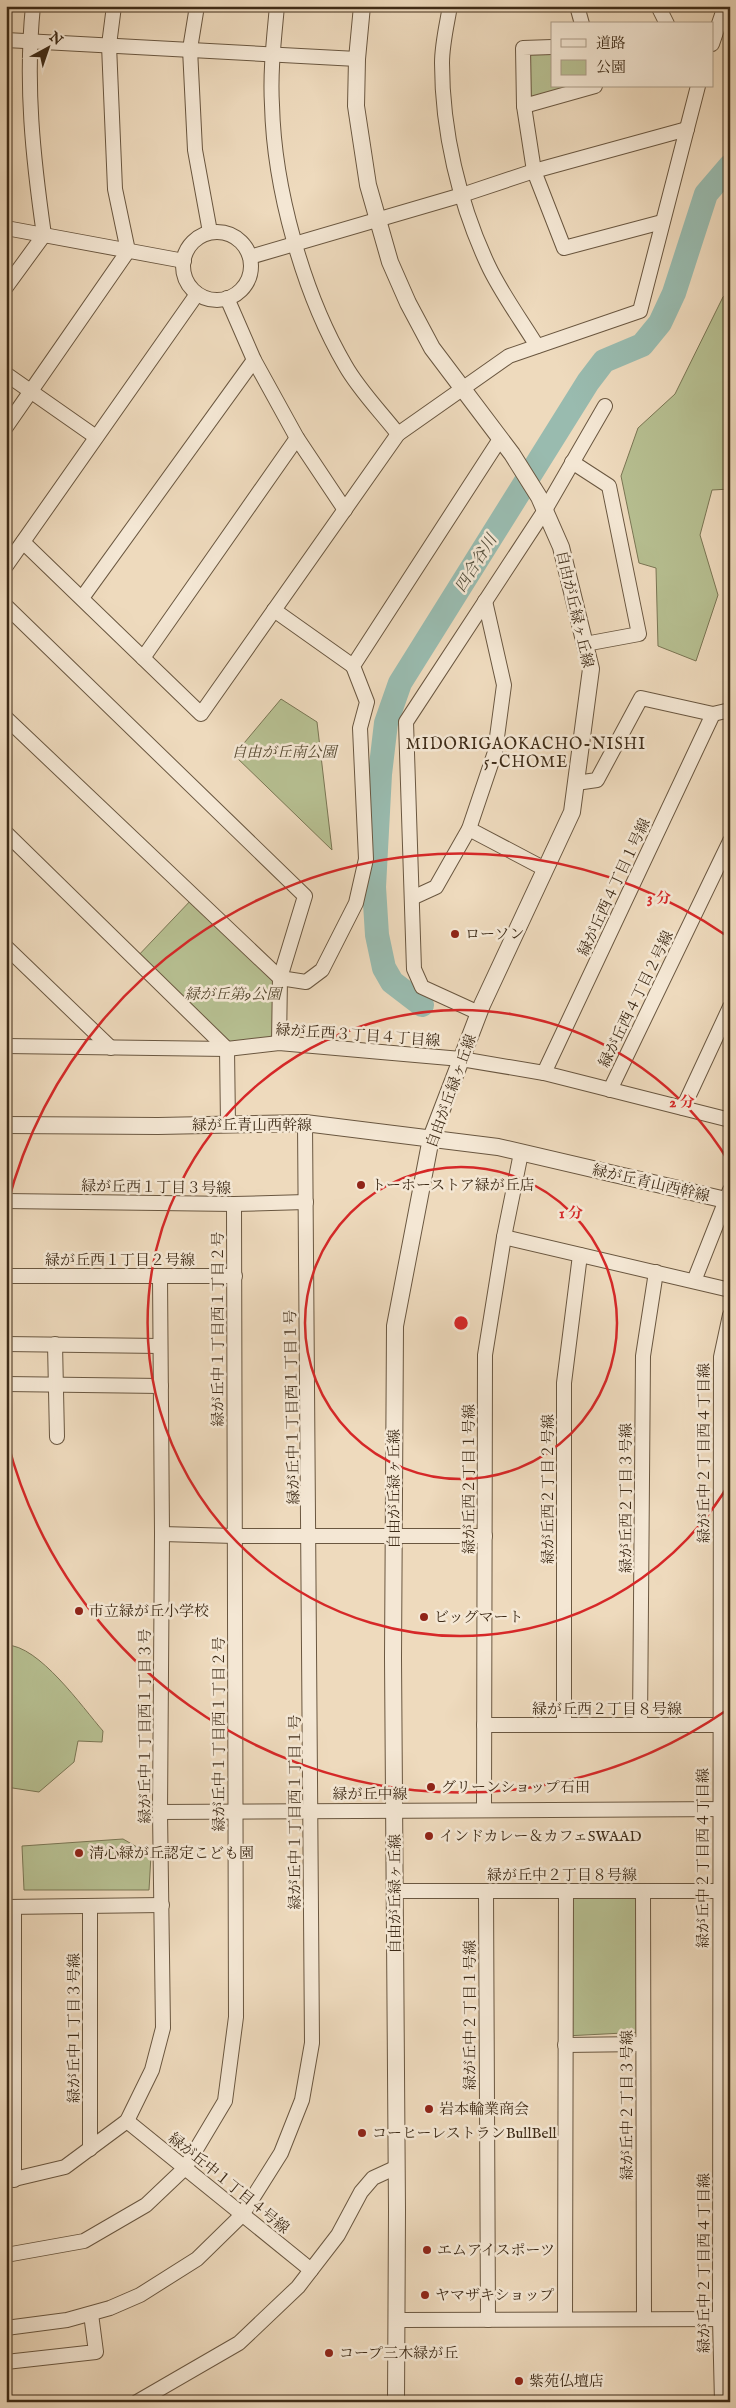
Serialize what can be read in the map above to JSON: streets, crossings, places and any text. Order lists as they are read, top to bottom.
{
  "streets": {
    "street": [
      "自由が丘緑ヶ丘線",
      "緑が丘西４丁目１号線",
      "緑が丘西４丁目２号線",
      "緑が丘西３丁目４丁目線",
      "緑が丘青山西幹線",
      "緑が丘西１丁目３号線",
      "緑が丘西１丁目２号線",
      "緑が丘中１丁目西１丁目２号",
      "緑が丘中１丁目西１丁目１号",
      "緑が丘中２丁目西４丁目線",
      "緑が丘西２丁目１号線",
      "緑が丘西２丁目２号線",
      "緑が丘西２丁目３号線",
      "緑が丘西２丁目８号線",
      "緑が丘中１丁目西１丁目３号",
      "緑が丘中線",
      "緑が丘中２丁目８号線",
      "緑が丘中２丁目１号線",
      "緑が丘中１丁目３号線",
      "緑が丘中２丁目３号線",
      "緑が丘中１丁目４号線"
    ]
  },
  "crossings": [
    ["自由が丘緑ヶ丘線", "緑が丘西３丁目４丁目線"],
    ["自由が丘緑ヶ丘線", "緑が丘青山西幹線"],
    ["自由が丘緑ヶ丘線", "緑が丘中線"],
    ["自由が丘緑ヶ丘線", "緑が丘中２丁目８号線"],
    ["緑が丘西４丁目１号線", "緑が丘西３丁目４丁目線"],
    ["緑が丘西４丁目２号線", "緑が丘西３丁目４丁目線"],
    ["緑が丘青山西幹線", "緑が丘中１丁目西１丁目１号"],
    ["緑が丘青山西幹線", "緑が丘西２丁目１号線"],
    ["緑が丘西１丁目３号線", "緑が丘中１丁目西１丁目２号"],
    ["緑が丘西１丁目３号線", "緑が丘中１丁目西１丁目１号"],
    ["緑が丘西１丁目２号線", "緑が丘中１丁目西１丁目２号"],
    ["緑が丘西１丁目２号線", "緑が丘中１丁目西１丁目３号"],
    ["緑が丘中１丁目西１丁目２号", "緑が丘中線"],
    ["緑が丘中１丁目西１丁目２号", "緑が丘中１丁目４号線"],
    ["緑が丘中１丁目西１丁目１号", "緑が丘中線"],
    ["緑が丘中１丁目西１丁目１号", "緑が丘中１丁目４号線"],
    ["緑が丘中２丁目西４丁目線", "緑が丘西２丁目８号線"],
    ["緑が丘中２丁目西４丁目線", "緑が丘中線"],
    ["緑が丘中２丁目西４丁目線", "緑が丘中２丁目８号線"],
    ["緑が丘西２丁目１号線", "緑が丘西２丁目８号線"],
    ["緑が丘西２丁目１号線", "緑が丘中線"],
    ["緑が丘西２丁目２号線", "緑が丘西２丁目８号線"],
    ["緑が丘西２丁目３号線", "緑が丘西２丁目８号線"],
    ["緑が丘中１丁目西１丁目３号", "緑が丘中線"],
    ["緑が丘中１丁目西１丁目３号", "緑が丘中１丁目３号線"],
    ["緑が丘中１丁目西１丁目３号", "緑が丘中１丁目４号線"],
    ["緑が丘中２丁目８号線", "緑が丘中２丁目１号線"],
    ["緑が丘中２丁目８号線", "緑が丘中２丁目３号線"]
  ],
  "districts": ["MIDORIGAOKACHO-NISHI 5-CHOME"],
  "water": ["四合谷川"],
  "parks": ["自由が丘南公園", "緑が丘第9公園"],
  "places": [
    "ローソン",
    "トーホーストア緑が丘店",
    "市立緑が丘小学校",
    "ビッグマート",
    "グリーンショップ石田",
    "インドカレー＆カフェSWAAD",
    "清心緑が丘認定こども園",
    "岩本輪業商会",
    "コーヒーレストランBullBell",
    "エムアイスポーツ",
    "ヤマザキショップ",
    "コープ三木緑が丘",
    "紫苑仏壇店"
  ],
  "legend": ["道路", "公園"],
  "north": "top right",
  "rings": ["3 分", "2 分", "1 分"]
}
